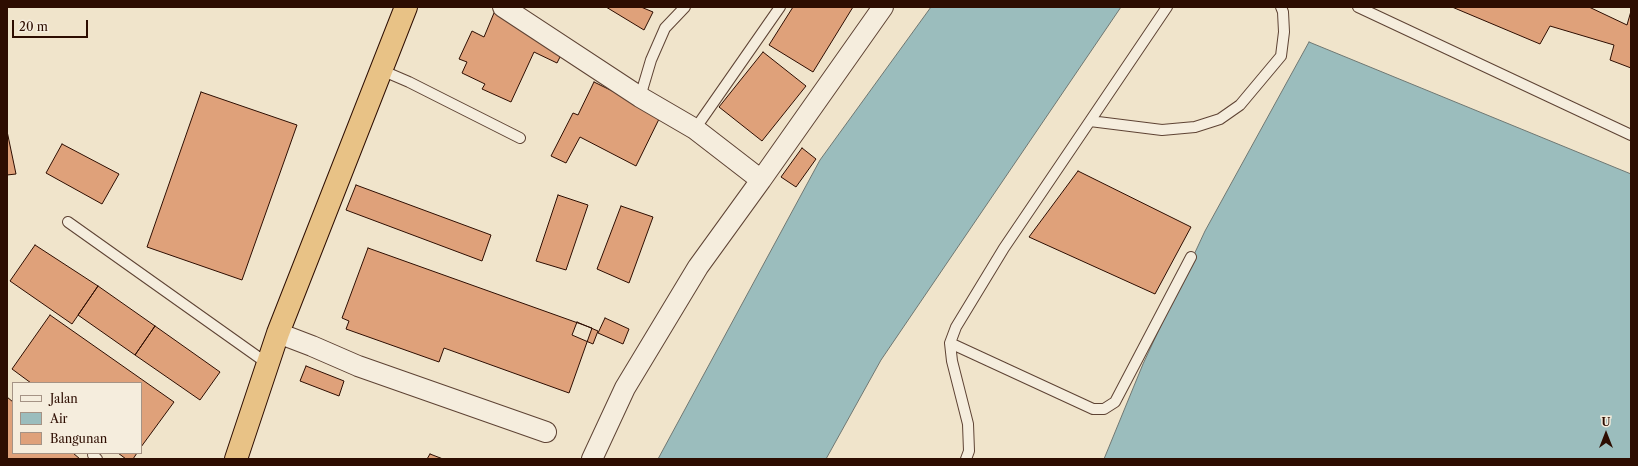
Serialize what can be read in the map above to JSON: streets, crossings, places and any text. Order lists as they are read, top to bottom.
{
  "legend": ["Jalan", "Air", "Bangunan"],
  "scale_bar": "20 m",
  "north": "top"
}
